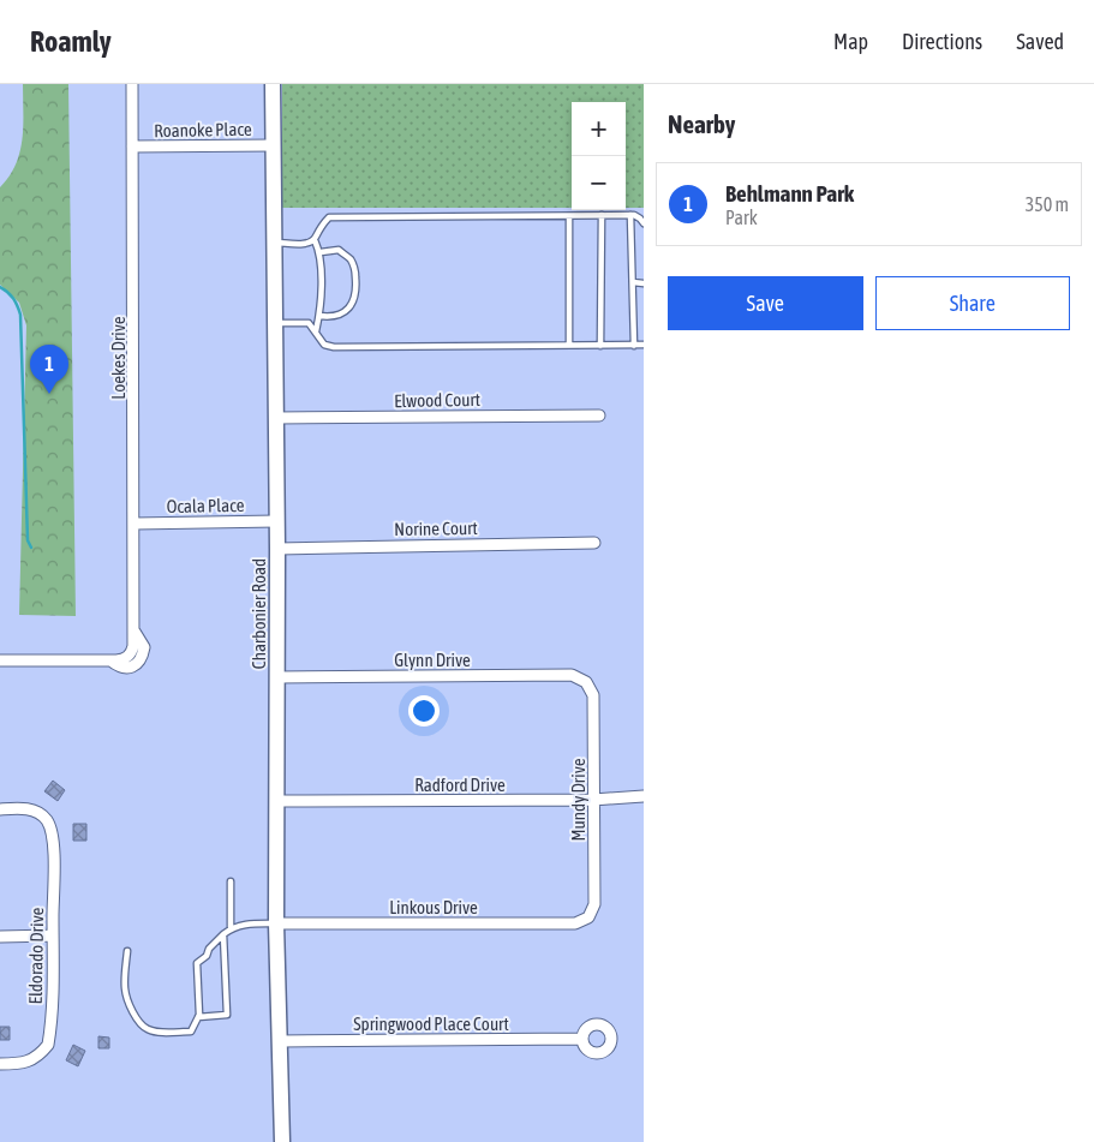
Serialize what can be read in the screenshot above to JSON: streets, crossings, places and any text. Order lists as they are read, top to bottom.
{
  "streets": {
    "main road": ["Charbonier Road"],
    "street": [
      "Roanoke Place",
      "Loekes Drive",
      "Elwood Court",
      "Ocala Place",
      "Norine Court",
      "Glynn Drive",
      "Radford Drive",
      "Mundy Drive",
      "Linkous Drive",
      "Eldorado Drive",
      "Springwood Place Court"
    ]
  },
  "crossings": [
    ["Roanoke Place", "Loekes Drive"],
    ["Roanoke Place", "Charbonier Road"],
    ["Loekes Drive", "Ocala Place"],
    ["Elwood Court", "Charbonier Road"],
    ["Ocala Place", "Charbonier Road"],
    ["Norine Court", "Charbonier Road"],
    ["Charbonier Road", "Glynn Drive"],
    ["Charbonier Road", "Radford Drive"],
    ["Charbonier Road", "Linkous Drive"],
    ["Charbonier Road", "Springwood Place Court"],
    ["Glynn Drive", "Mundy Drive"],
    ["Radford Drive", "Mundy Drive"],
    ["Mundy Drive", "Linkous Drive"]
  ],
  "page": {
    "header": "Roamly",
    "nav": ["Map", "Directions", "Saved"],
    "heading": "Nearby",
    "map_buttons": ["+", "−"],
    "list": [
      {
        "mark": "1",
        "name": "Behlmann Park",
        "note": "Park",
        "value": "350 m"
      }
    ],
    "buttons": ["Save", "Share"],
    "pins": "1"
  }
}
